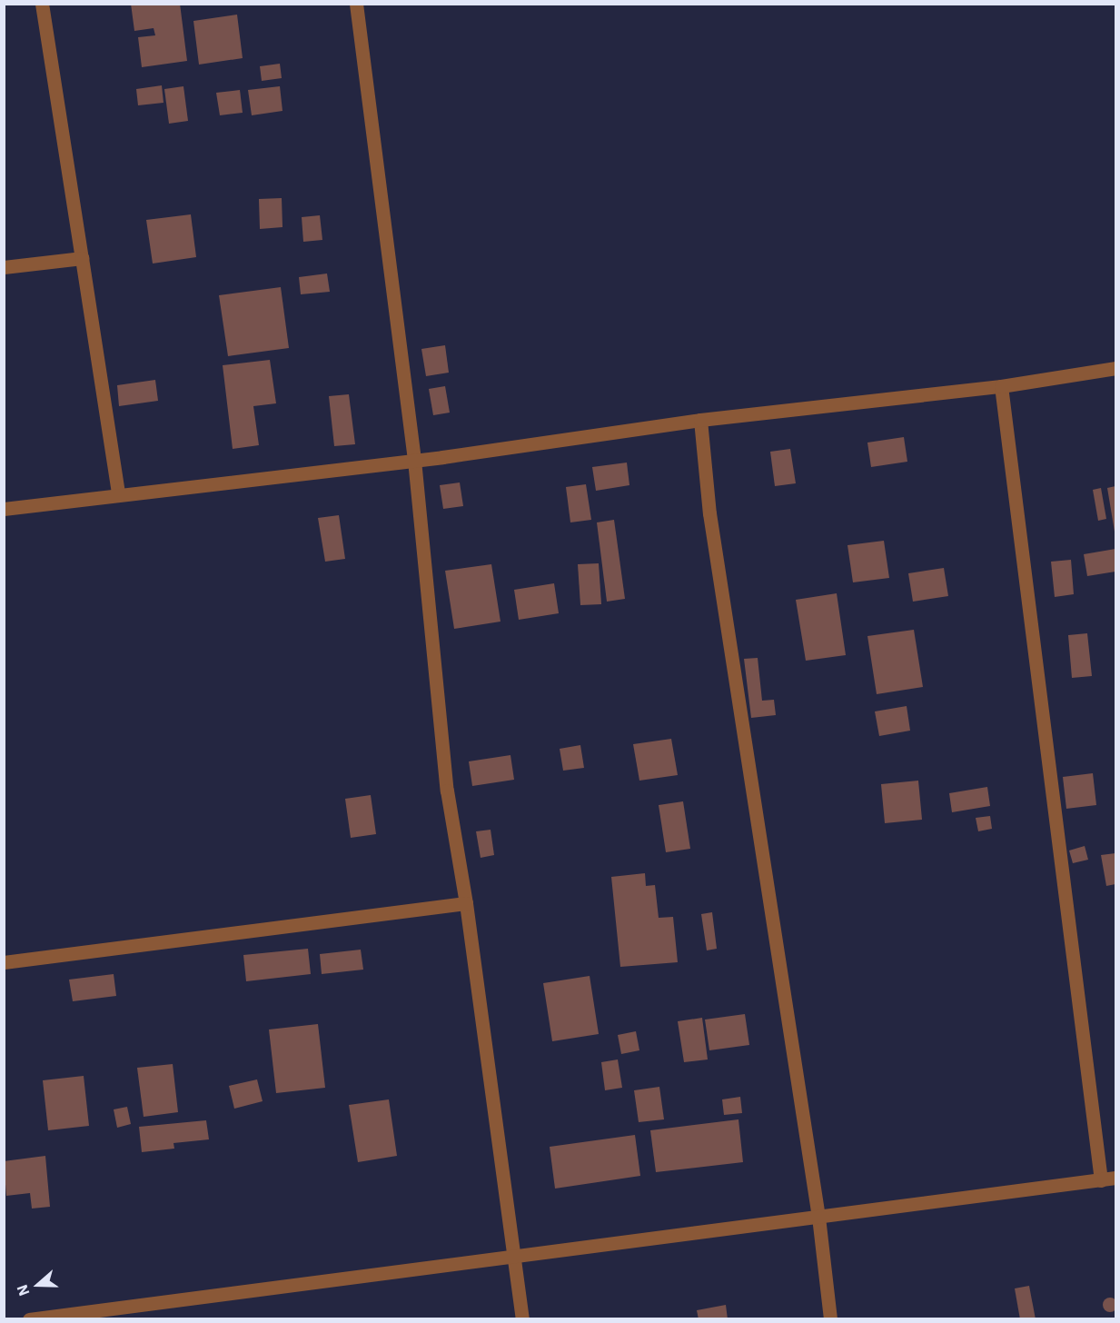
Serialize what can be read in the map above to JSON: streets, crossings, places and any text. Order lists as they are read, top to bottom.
{
  "north": "left"
}
